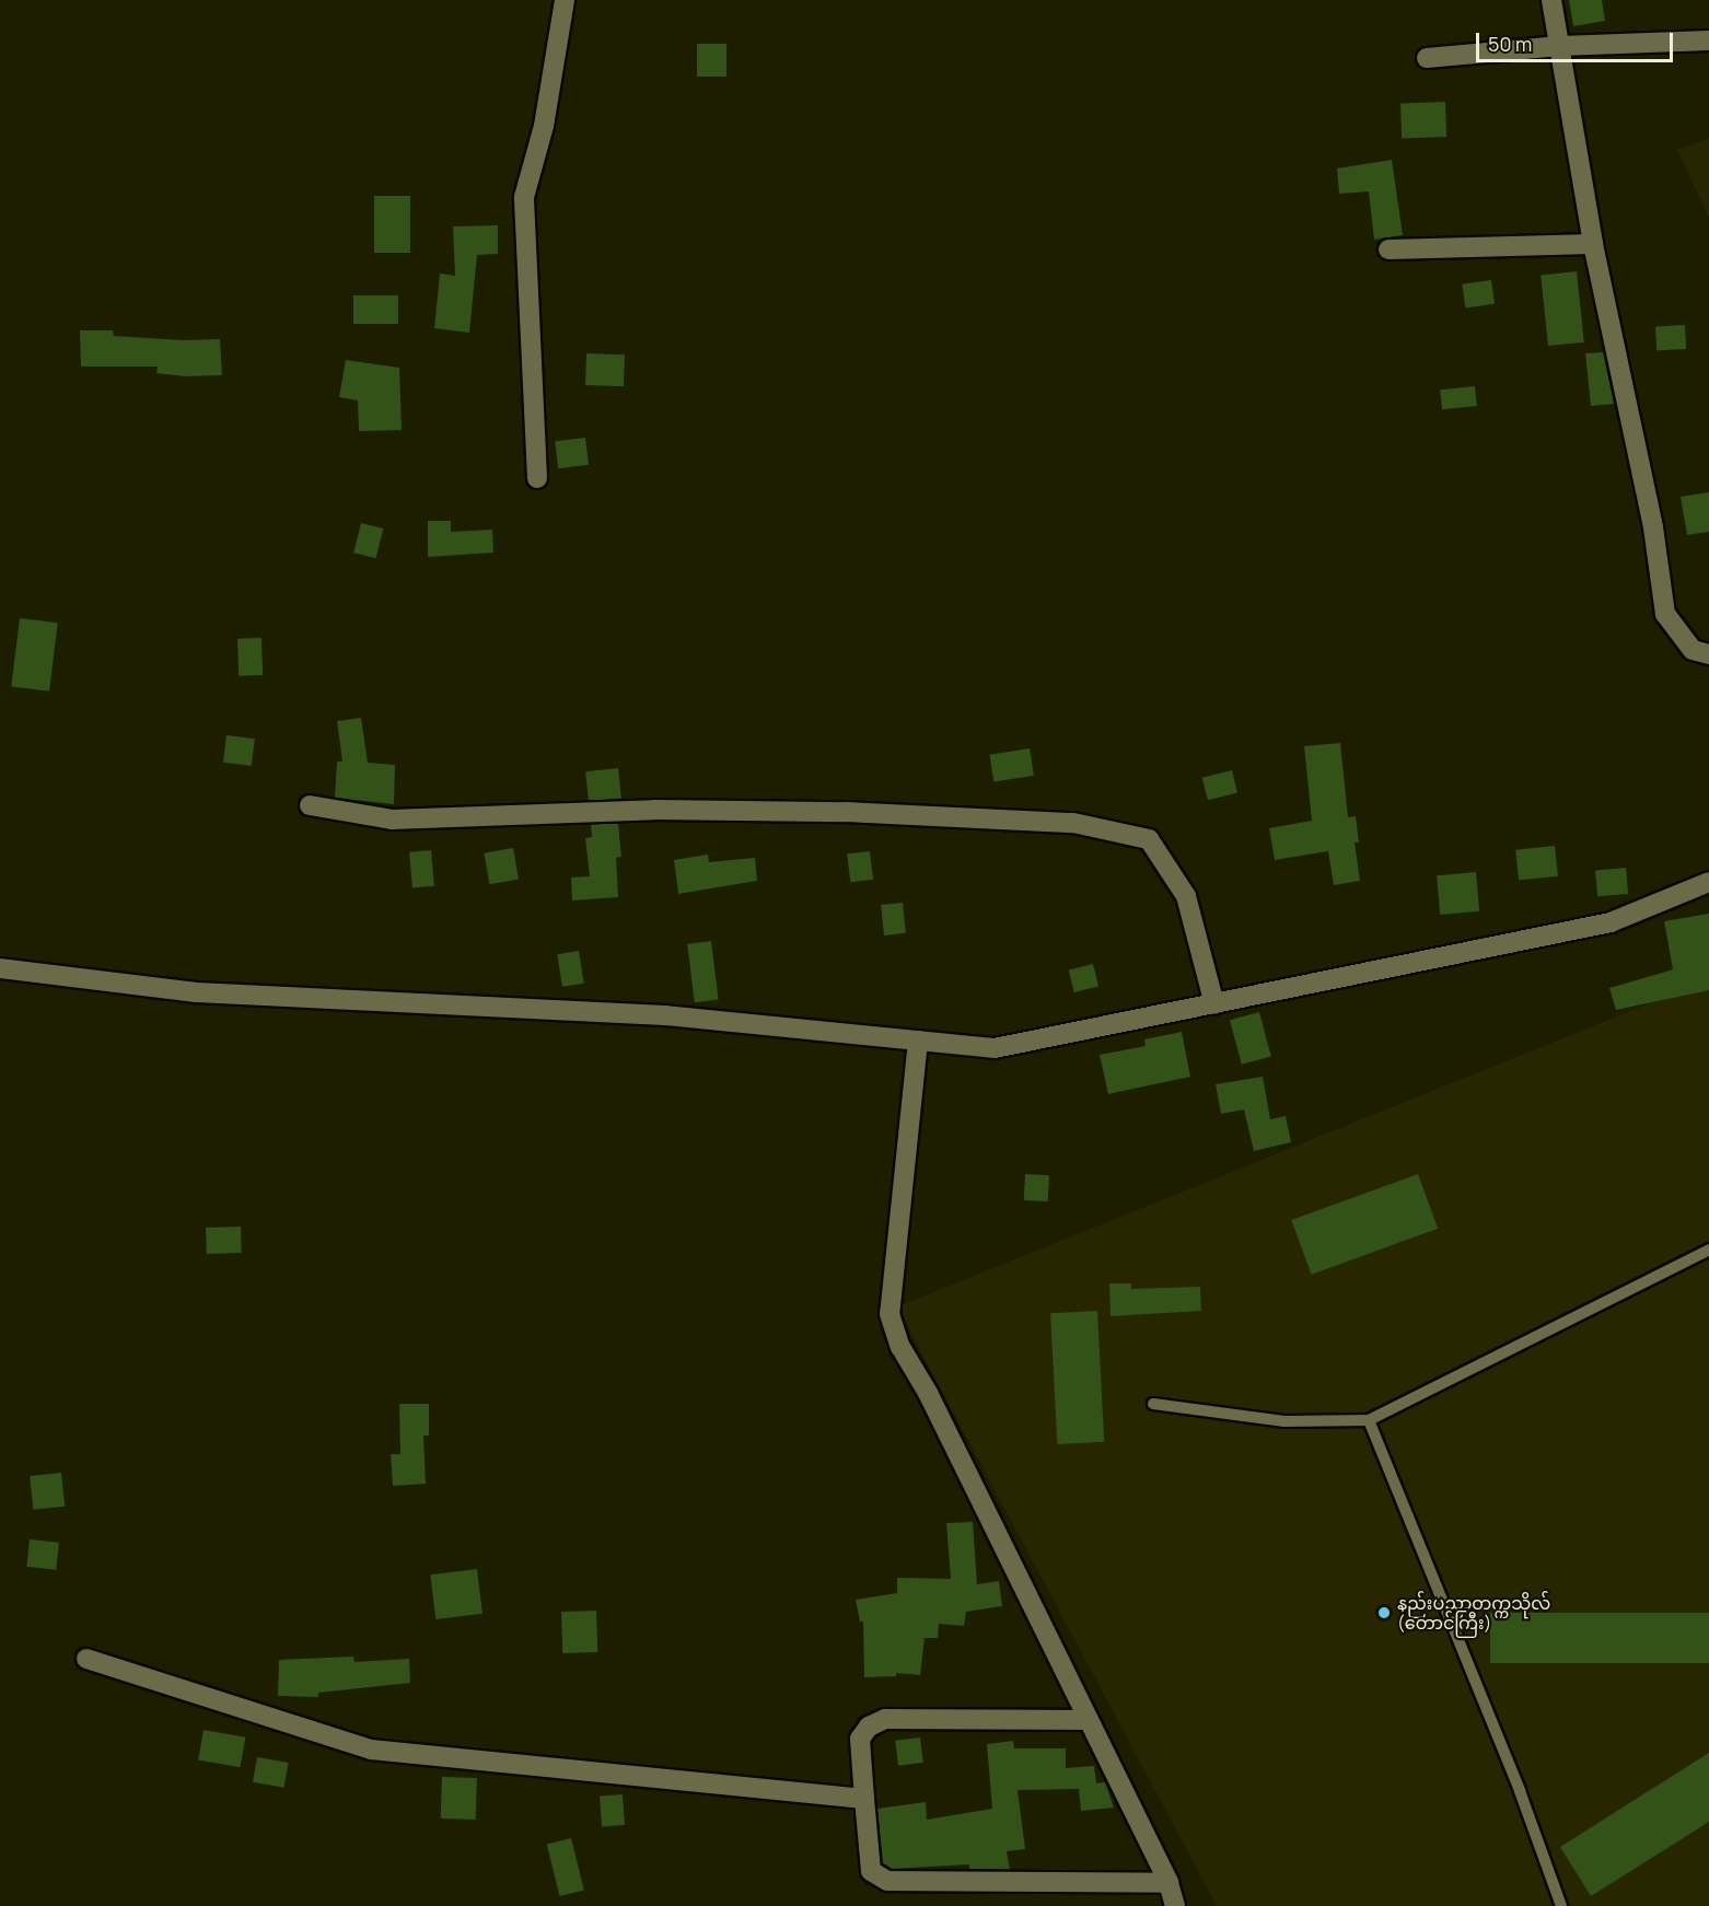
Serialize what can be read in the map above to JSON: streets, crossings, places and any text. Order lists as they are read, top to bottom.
{
  "places": ["နည်းပညာတက္ကသိုလ် (တောင်ကြီး)"],
  "scale_bar": "50 m"
}
